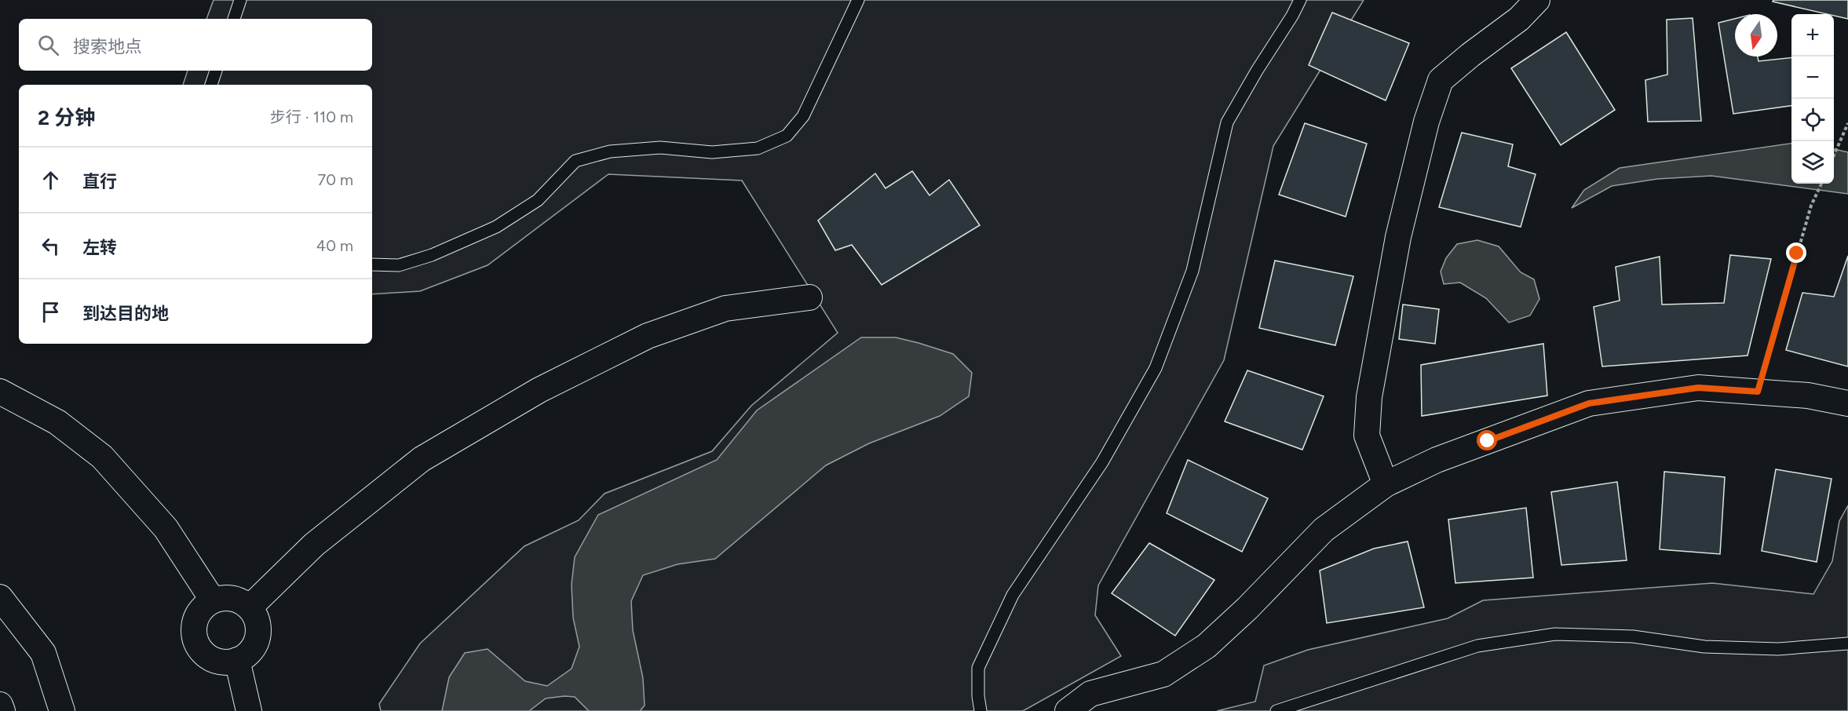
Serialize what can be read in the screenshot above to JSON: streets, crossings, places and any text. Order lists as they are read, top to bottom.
{
  "north": "bottom",
  "page": {
    "map_buttons": ["+", "−"],
    "search": "搜索地点",
    "heading": ["2 分钟", "步行 · 110 m"],
    "list": [
      ["直行", "70 m"],
      ["左转", "40 m"],
      "到达目的地"
    ]
  }
}
